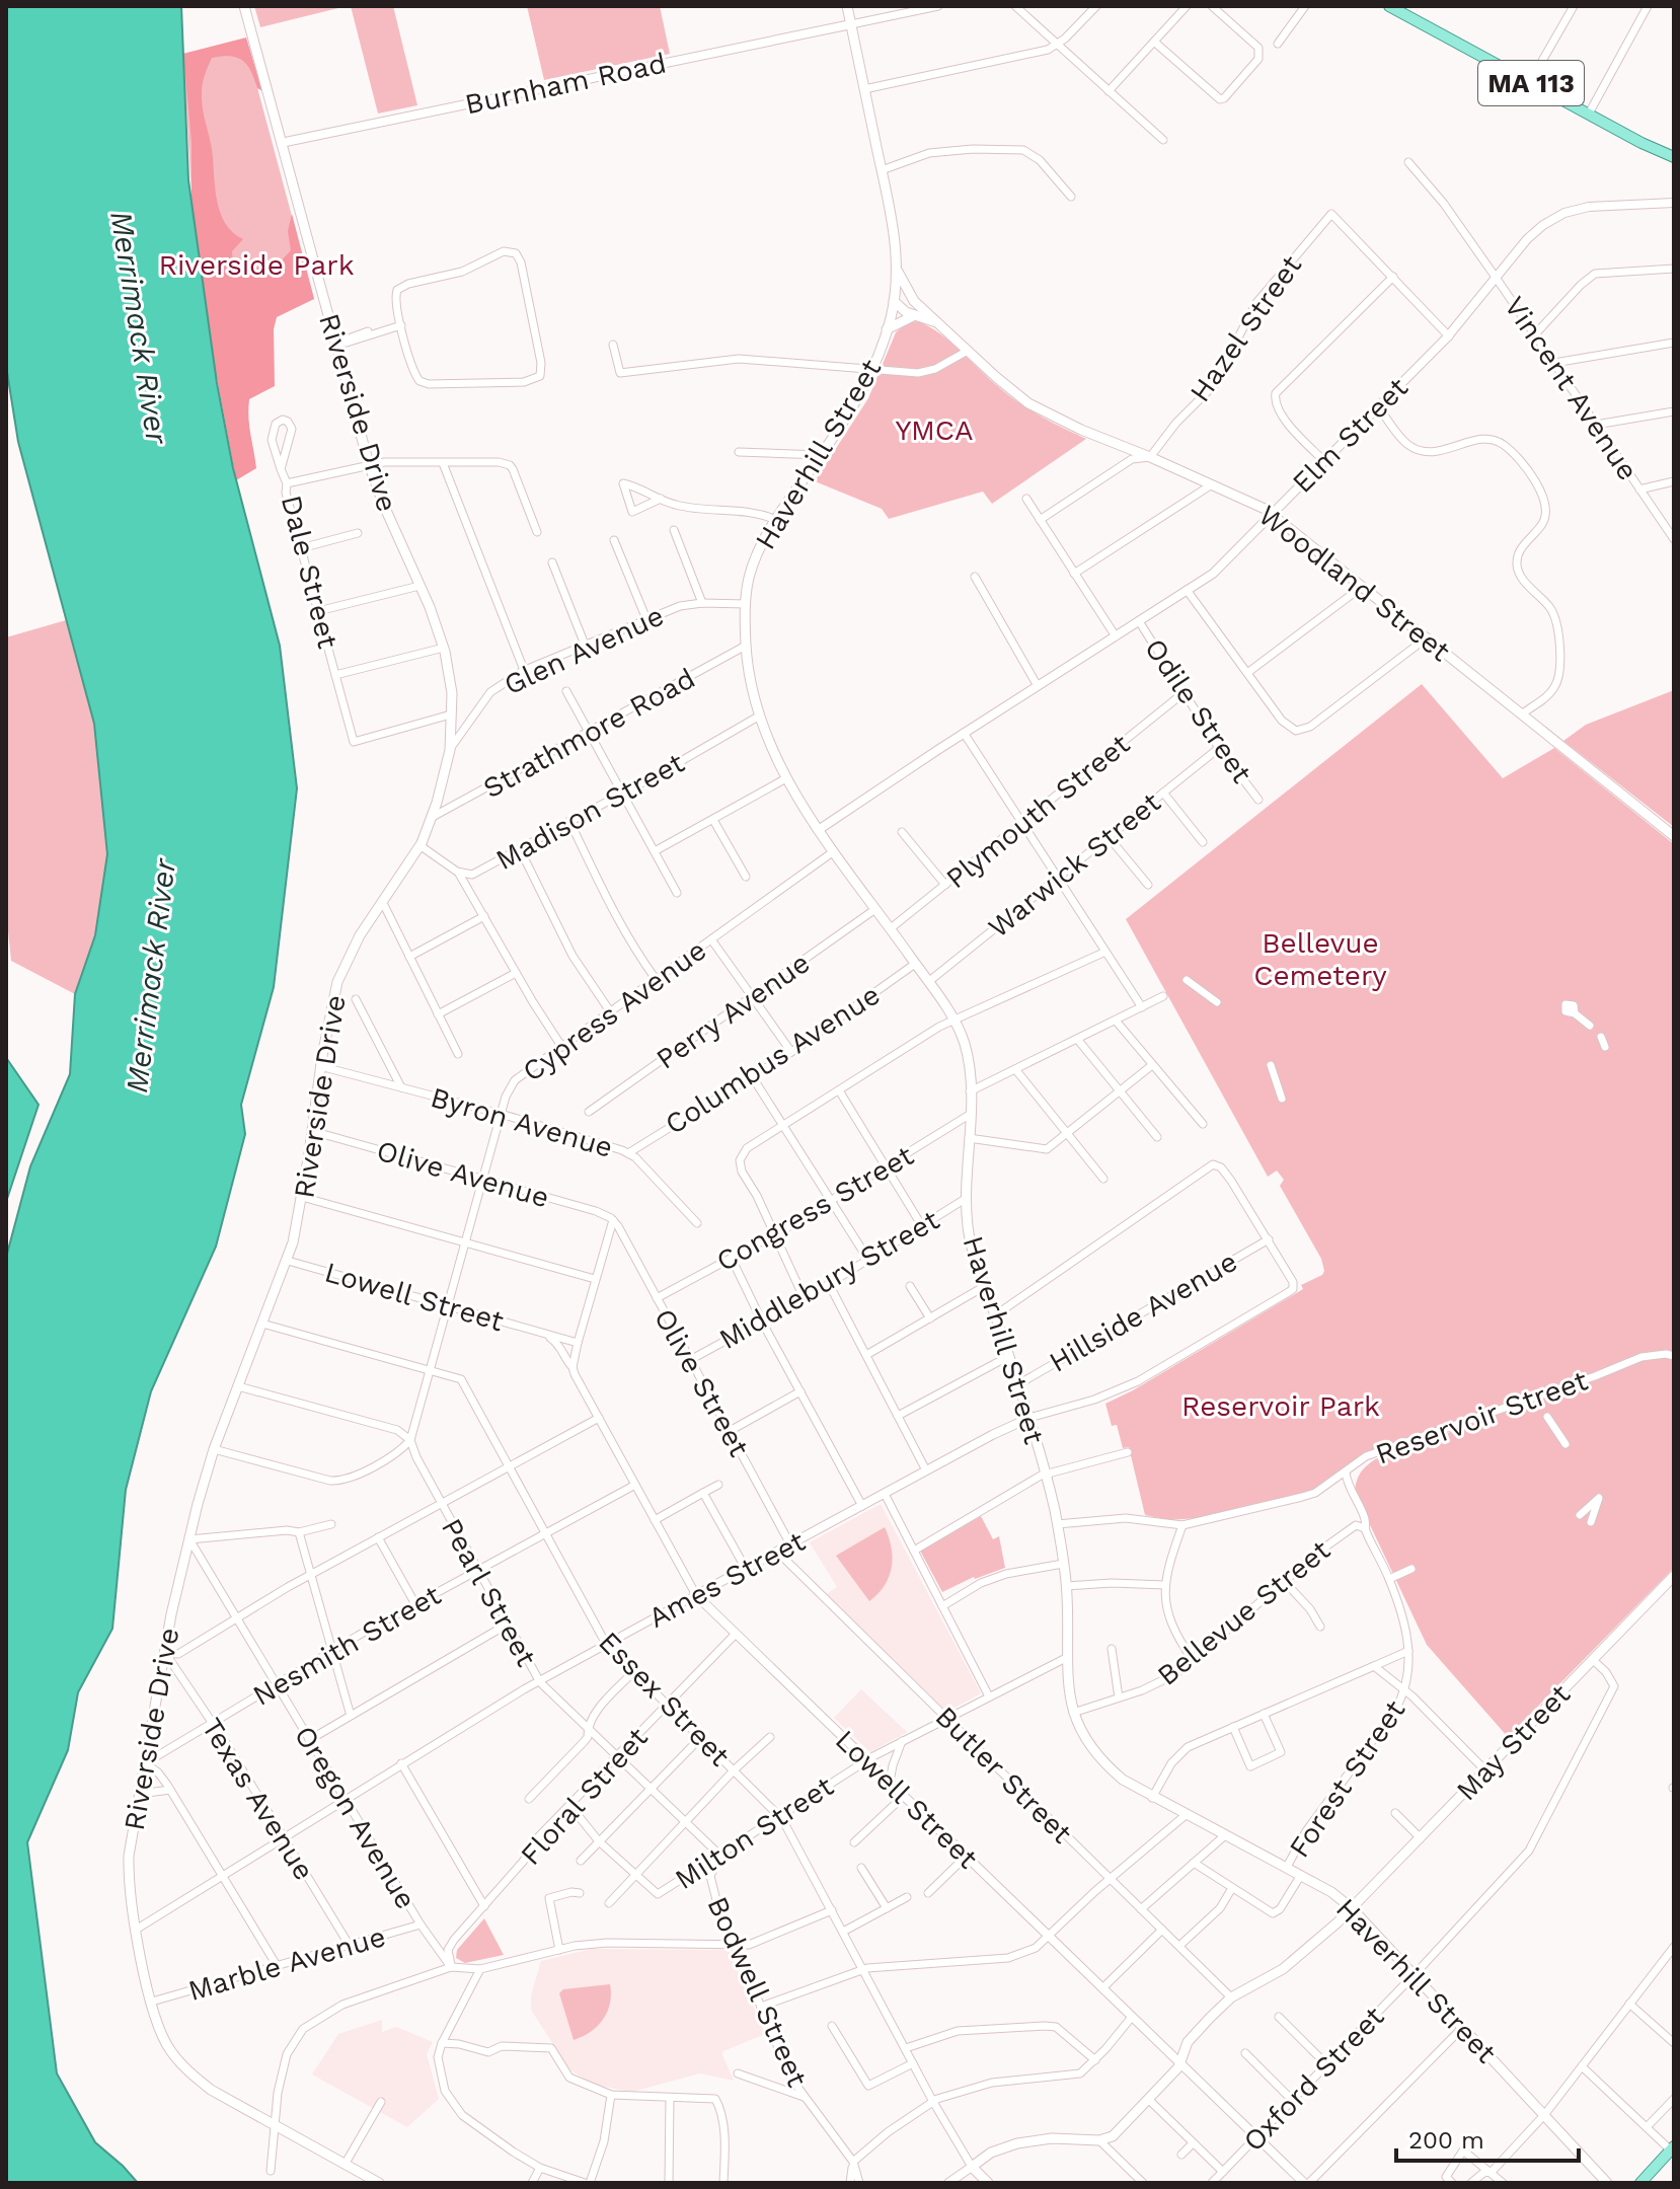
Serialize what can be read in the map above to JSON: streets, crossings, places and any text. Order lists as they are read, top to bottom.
{
  "streets": {
    "main road": [
      "MA 113",
      "Riverside Drive",
      "Haverhill Street",
      "Woodland Street",
      "Essex Street",
      "May Street"
    ],
    "street": [
      "Burnham Road",
      "Hazel Street",
      "Vincent Avenue",
      "Elm Street",
      "Dale Street",
      "Glen Avenue",
      "Odile Street",
      "Strathmore Road",
      "Madison Street",
      "Plymouth Street",
      "Warwick Street",
      "Cypress Avenue",
      "Perry Avenue",
      "Columbus Avenue",
      "Byron Avenue",
      "Olive Avenue",
      "Congress Street",
      "Middlebury Street",
      "Lowell Street",
      "Hillside Avenue",
      "Olive Street",
      "Reservoir Street",
      "Ames Street",
      "Pearl Street",
      "Bellevue Street",
      "Nesmith Street",
      "Butler Street",
      "Forest Street",
      "Floral Street",
      "Texas Avenue",
      "Oregon Avenue",
      "Milton Street",
      "Marble Avenue",
      "Bodwell Street",
      "Oxford Street"
    ]
  },
  "crossings": [
    ["Burnham Road", "Riverside Drive"],
    ["Burnham Road", "Haverhill Street"],
    ["Hazel Street", "Woodland Street"],
    ["Vincent Avenue", "Elm Street"],
    ["Riverside Drive", "Dale Street"],
    ["Riverside Drive", "Glen Avenue"],
    ["Riverside Drive", "Strathmore Road"],
    ["Riverside Drive", "Madison Street"],
    ["Riverside Drive", "Byron Avenue"],
    ["Riverside Drive", "Olive Avenue"],
    ["Riverside Drive", "Lowell Street"],
    ["Riverside Drive", "Ames Street"],
    ["Riverside Drive", "Nesmith Street"],
    ["Riverside Drive", "Essex Street"],
    ["Riverside Drive", "Texas Avenue"],
    ["Riverside Drive", "Oregon Avenue"],
    ["Riverside Drive", "Marble Avenue"],
    ["Elm Street", "Haverhill Street"],
    ["Elm Street", "Woodland Street"],
    ["Elm Street", "Odile Street"],
    ["Haverhill Street", "Woodland Street"],
    ["Haverhill Street", "Glen Avenue"],
    ["Haverhill Street", "Strathmore Road"],
    ["Haverhill Street", "Madison Street"],
    ["Haverhill Street", "Plymouth Street"],
    ["Haverhill Street", "Warwick Street"],
    ["Haverhill Street", "Cypress Avenue"],
    ["Haverhill Street", "Perry Avenue"],
    ["Haverhill Street", "Columbus Avenue"],
    ["Haverhill Street", "Congress Street"],
    ["Haverhill Street", "Middlebury Street"],
    ["Haverhill Street", "Hillside Avenue"],
    ["Haverhill Street", "Reservoir Street"],
    ["Haverhill Street", "Ames Street"],
    ["Haverhill Street", "Bellevue Street"],
    ["Haverhill Street", "May Street"],
    ["Haverhill Street", "Forest Street"],
    ["Haverhill Street", "Milton Street"],
    ["Haverhill Street", "Oxford Street"],
    ["Odile Street", "Plymouth Street"],
    ["Odile Street", "Warwick Street"],
    ["Cypress Avenue", "Byron Avenue"],
    ["Cypress Avenue", "Olive Avenue"],
    ["Cypress Avenue", "Lowell Street"],
    ["Cypress Avenue", "Pearl Street"],
    ["Cypress Avenue", "Essex Street"],
    ["Columbus Avenue", "Byron Avenue"],
    ["Olive Avenue", "Olive Street"],
    ["Congress Street", "Olive Street"],
    ["Middlebury Street", "Olive Street"],
    ["Lowell Street", "Ames Street"],
    ["Lowell Street", "Nesmith Street"],
    ["Lowell Street", "May Street"],
    ["Lowell Street", "Floral Street"],
    ["Lowell Street", "Milton Street"],
    ["Lowell Street", "Oxford Street"],
    ["Hillside Avenue", "Ames Street"],
    ["Olive Street", "Ames Street"],
    ["Ames Street", "Pearl Street"],
    ["Ames Street", "Essex Street"],
    ["Ames Street", "Butler Street"],
    ["Ames Street", "Texas Avenue"],
    ["Ames Street", "Oregon Avenue"],
    ["Pearl Street", "Nesmith Street"],
    ["Pearl Street", "Floral Street"],
    ["Pearl Street", "Milton Street"],
    ["Pearl Street", "Bodwell Street"],
    ["Nesmith Street", "Essex Street"],
    ["Nesmith Street", "Texas Avenue"],
    ["Nesmith Street", "Oregon Avenue"],
    ["Essex Street", "Floral Street"],
    ["Essex Street", "Milton Street"],
    ["May Street", "Butler Street"],
    ["May Street", "Oxford Street"],
    ["Butler Street", "Milton Street"],
    ["Floral Street", "Oregon Avenue"],
    ["Texas Avenue", "Marble Avenue"],
    ["Oregon Avenue", "Marble Avenue"],
    ["Milton Street", "Bodwell Street"]
  ],
  "water": ["Merrimack River"],
  "parks": [
    "Riverside Park",
    "YMCA",
    "Bellevue Cemetery",
    "Reservoir Park"
  ],
  "scale_bar": "200 m"
}
